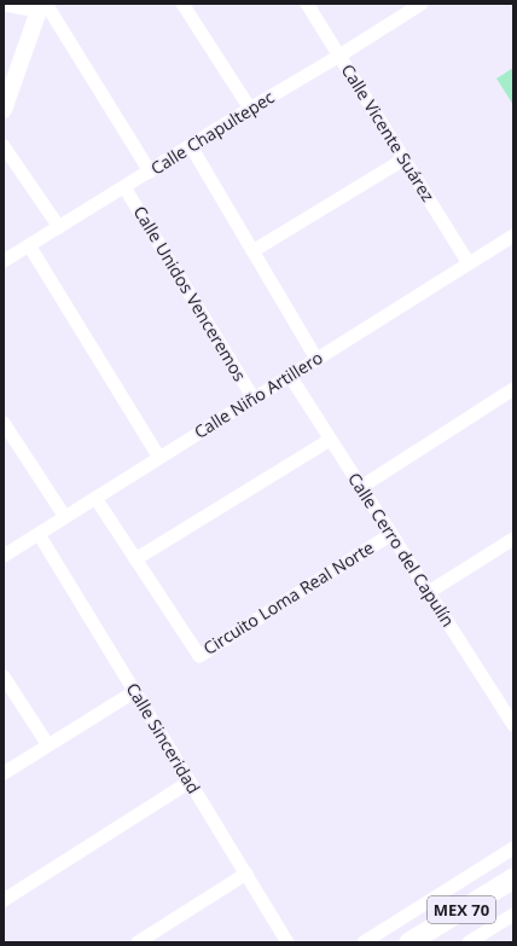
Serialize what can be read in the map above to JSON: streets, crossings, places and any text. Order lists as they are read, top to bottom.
{
  "streets": {
    "main road": ["MEX 70"],
    "street": [
      "Calle Chapultepec",
      "Calle Vicente Suárez",
      "Calle Unidos Venceremos",
      "Calle Niño Artillero",
      "Calle Cerro del Capulín",
      "Circuito Loma Real Norte",
      "Calle Sinceridad"
    ]
  },
  "crossings": [
    ["Calle Chapultepec", "Calle Vicente Suárez"],
    ["Calle Chapultepec", "Calle Unidos Venceremos"],
    ["Calle Vicente Suárez", "Calle Niño Artillero"],
    ["Calle Unidos Venceremos", "Calle Niño Artillero"],
    ["Calle Niño Artillero", "Calle Cerro del Capulín"],
    ["Calle Niño Artillero", "Circuito Loma Real Norte"],
    ["Calle Niño Artillero", "Calle Sinceridad"],
    ["Calle Cerro del Capulín", "Circuito Loma Real Norte"]
  ]
}
